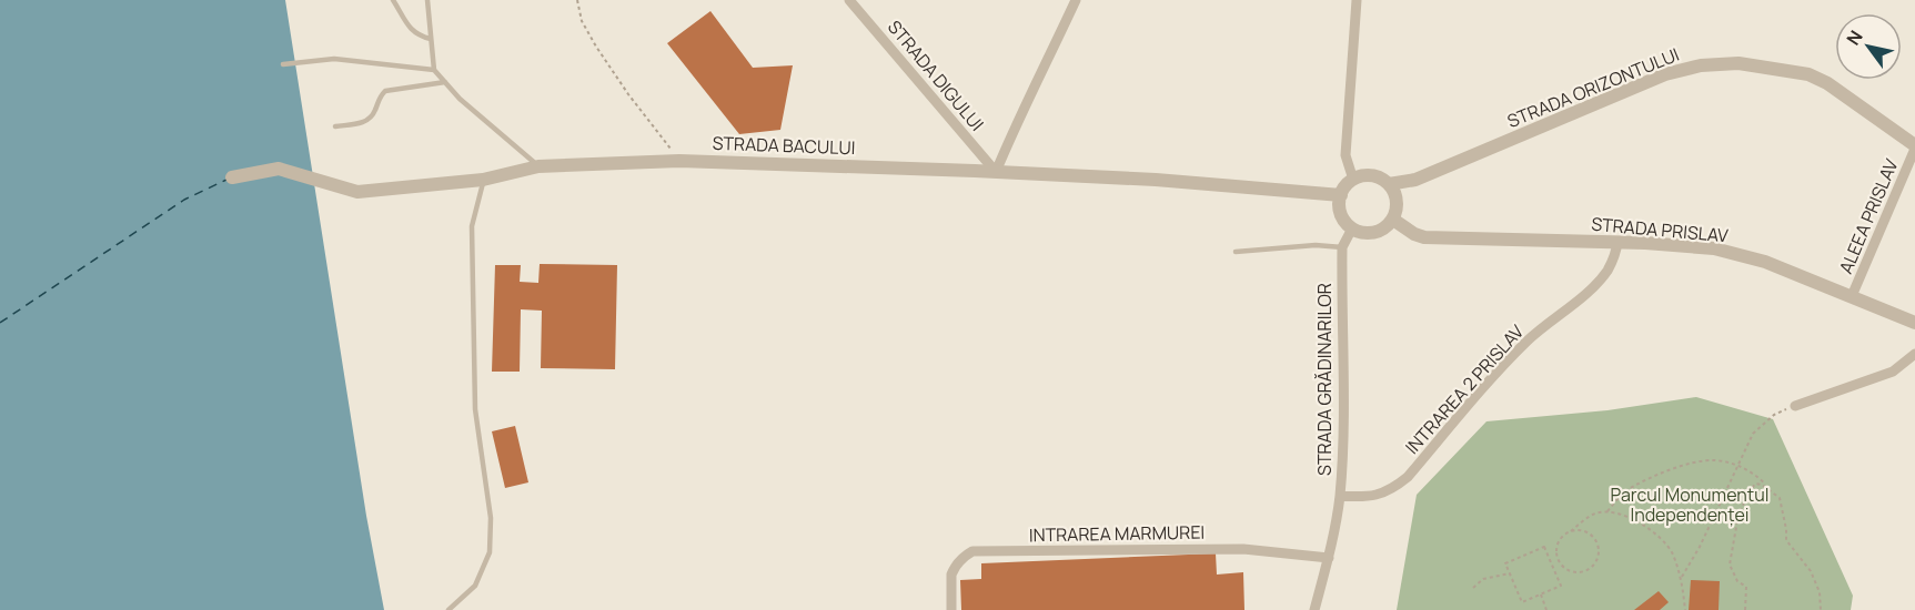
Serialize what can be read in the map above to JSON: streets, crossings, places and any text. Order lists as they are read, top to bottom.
{
  "streets": {
    "street": [
      "STRADA DIGULUI",
      "STRADA ORIZONTULUI",
      "STRADA BACULUI",
      "ALEEA PRISLAV",
      "STRADA PRISLAV",
      "STRADA GRĂDINARILOR",
      "INTRAREA 2 PRISLAV",
      "INTRAREA MARMUREI"
    ]
  },
  "crossings": [
    ["STRADA DIGULUI", "STRADA BACULUI"],
    ["STRADA ORIZONTULUI", "STRADA BACULUI"],
    ["STRADA ORIZONTULUI", "ALEEA PRISLAV"],
    ["STRADA ORIZONTULUI", "STRADA PRISLAV"],
    ["STRADA ORIZONTULUI", "STRADA GRĂDINARILOR"],
    ["STRADA BACULUI", "STRADA PRISLAV"],
    ["STRADA BACULUI", "STRADA GRĂDINARILOR"],
    ["ALEEA PRISLAV", "STRADA PRISLAV"],
    ["STRADA PRISLAV", "STRADA GRĂDINARILOR"],
    ["STRADA PRISLAV", "INTRAREA 2 PRISLAV"],
    ["STRADA GRĂDINARILOR", "INTRAREA 2 PRISLAV"],
    ["STRADA GRĂDINARILOR", "INTRAREA MARMUREI"]
  ],
  "parks": ["Parcul Monumentul Independenței"],
  "north": "top left"
}
